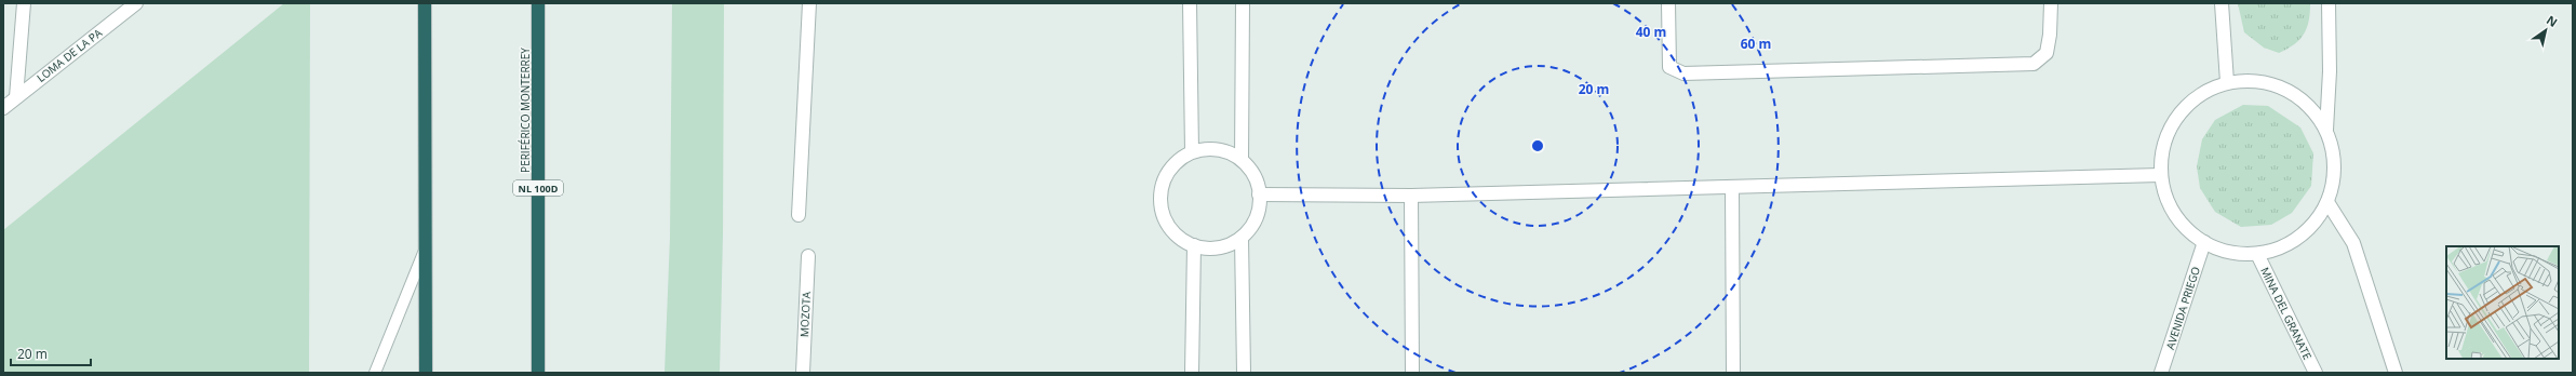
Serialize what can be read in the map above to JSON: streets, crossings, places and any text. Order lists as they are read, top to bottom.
{
  "streets": {
    "highway": ["PERIFÉRICO MONTERREY", "NL 100D"],
    "street": [
      "LOMA DE LA PA",
      "AVENIDA PRIEGO",
      "MINA DEL GRANATE",
      "MOZOTA"
    ]
  },
  "scale_bar": "20 m",
  "north": "top right",
  "rings": ["40 m", "60 m", "20 m"]
}
